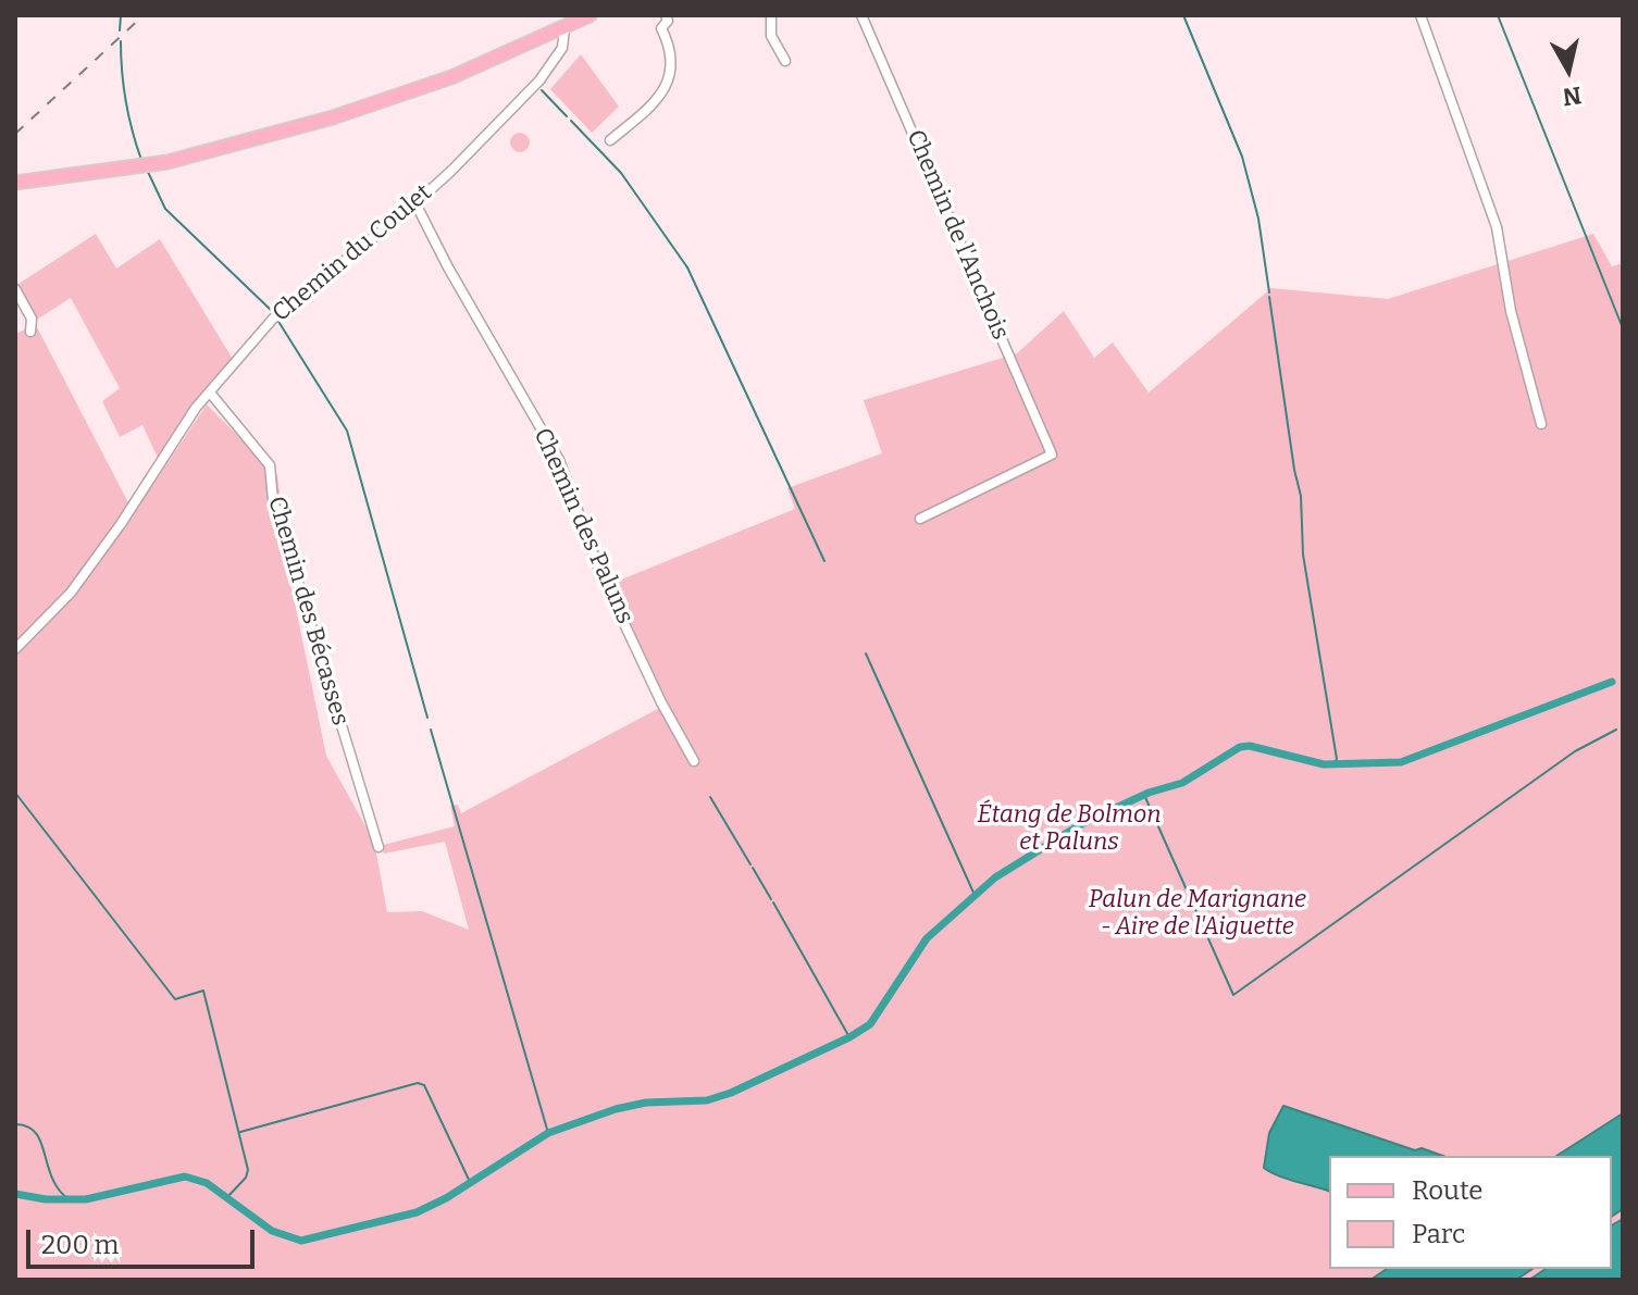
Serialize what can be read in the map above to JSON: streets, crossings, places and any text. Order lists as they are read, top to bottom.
{
  "streets": {
    "street": [
      "Chemin de l'Anchois",
      "Chemin du Coulet",
      "Chemin des Paluns",
      "Chemin des Bécasses"
    ]
  },
  "crossings": [
    ["Chemin du Coulet", "Chemin des Paluns"],
    ["Chemin du Coulet", "Chemin des Bécasses"]
  ],
  "parks": ["Étang de Bolmon et Paluns", "Palun de Marignane - Aire de l'Aiguette"],
  "legend": ["Route", "Parc"],
  "scale_bar": "200 m",
  "north": "bottom"
}
